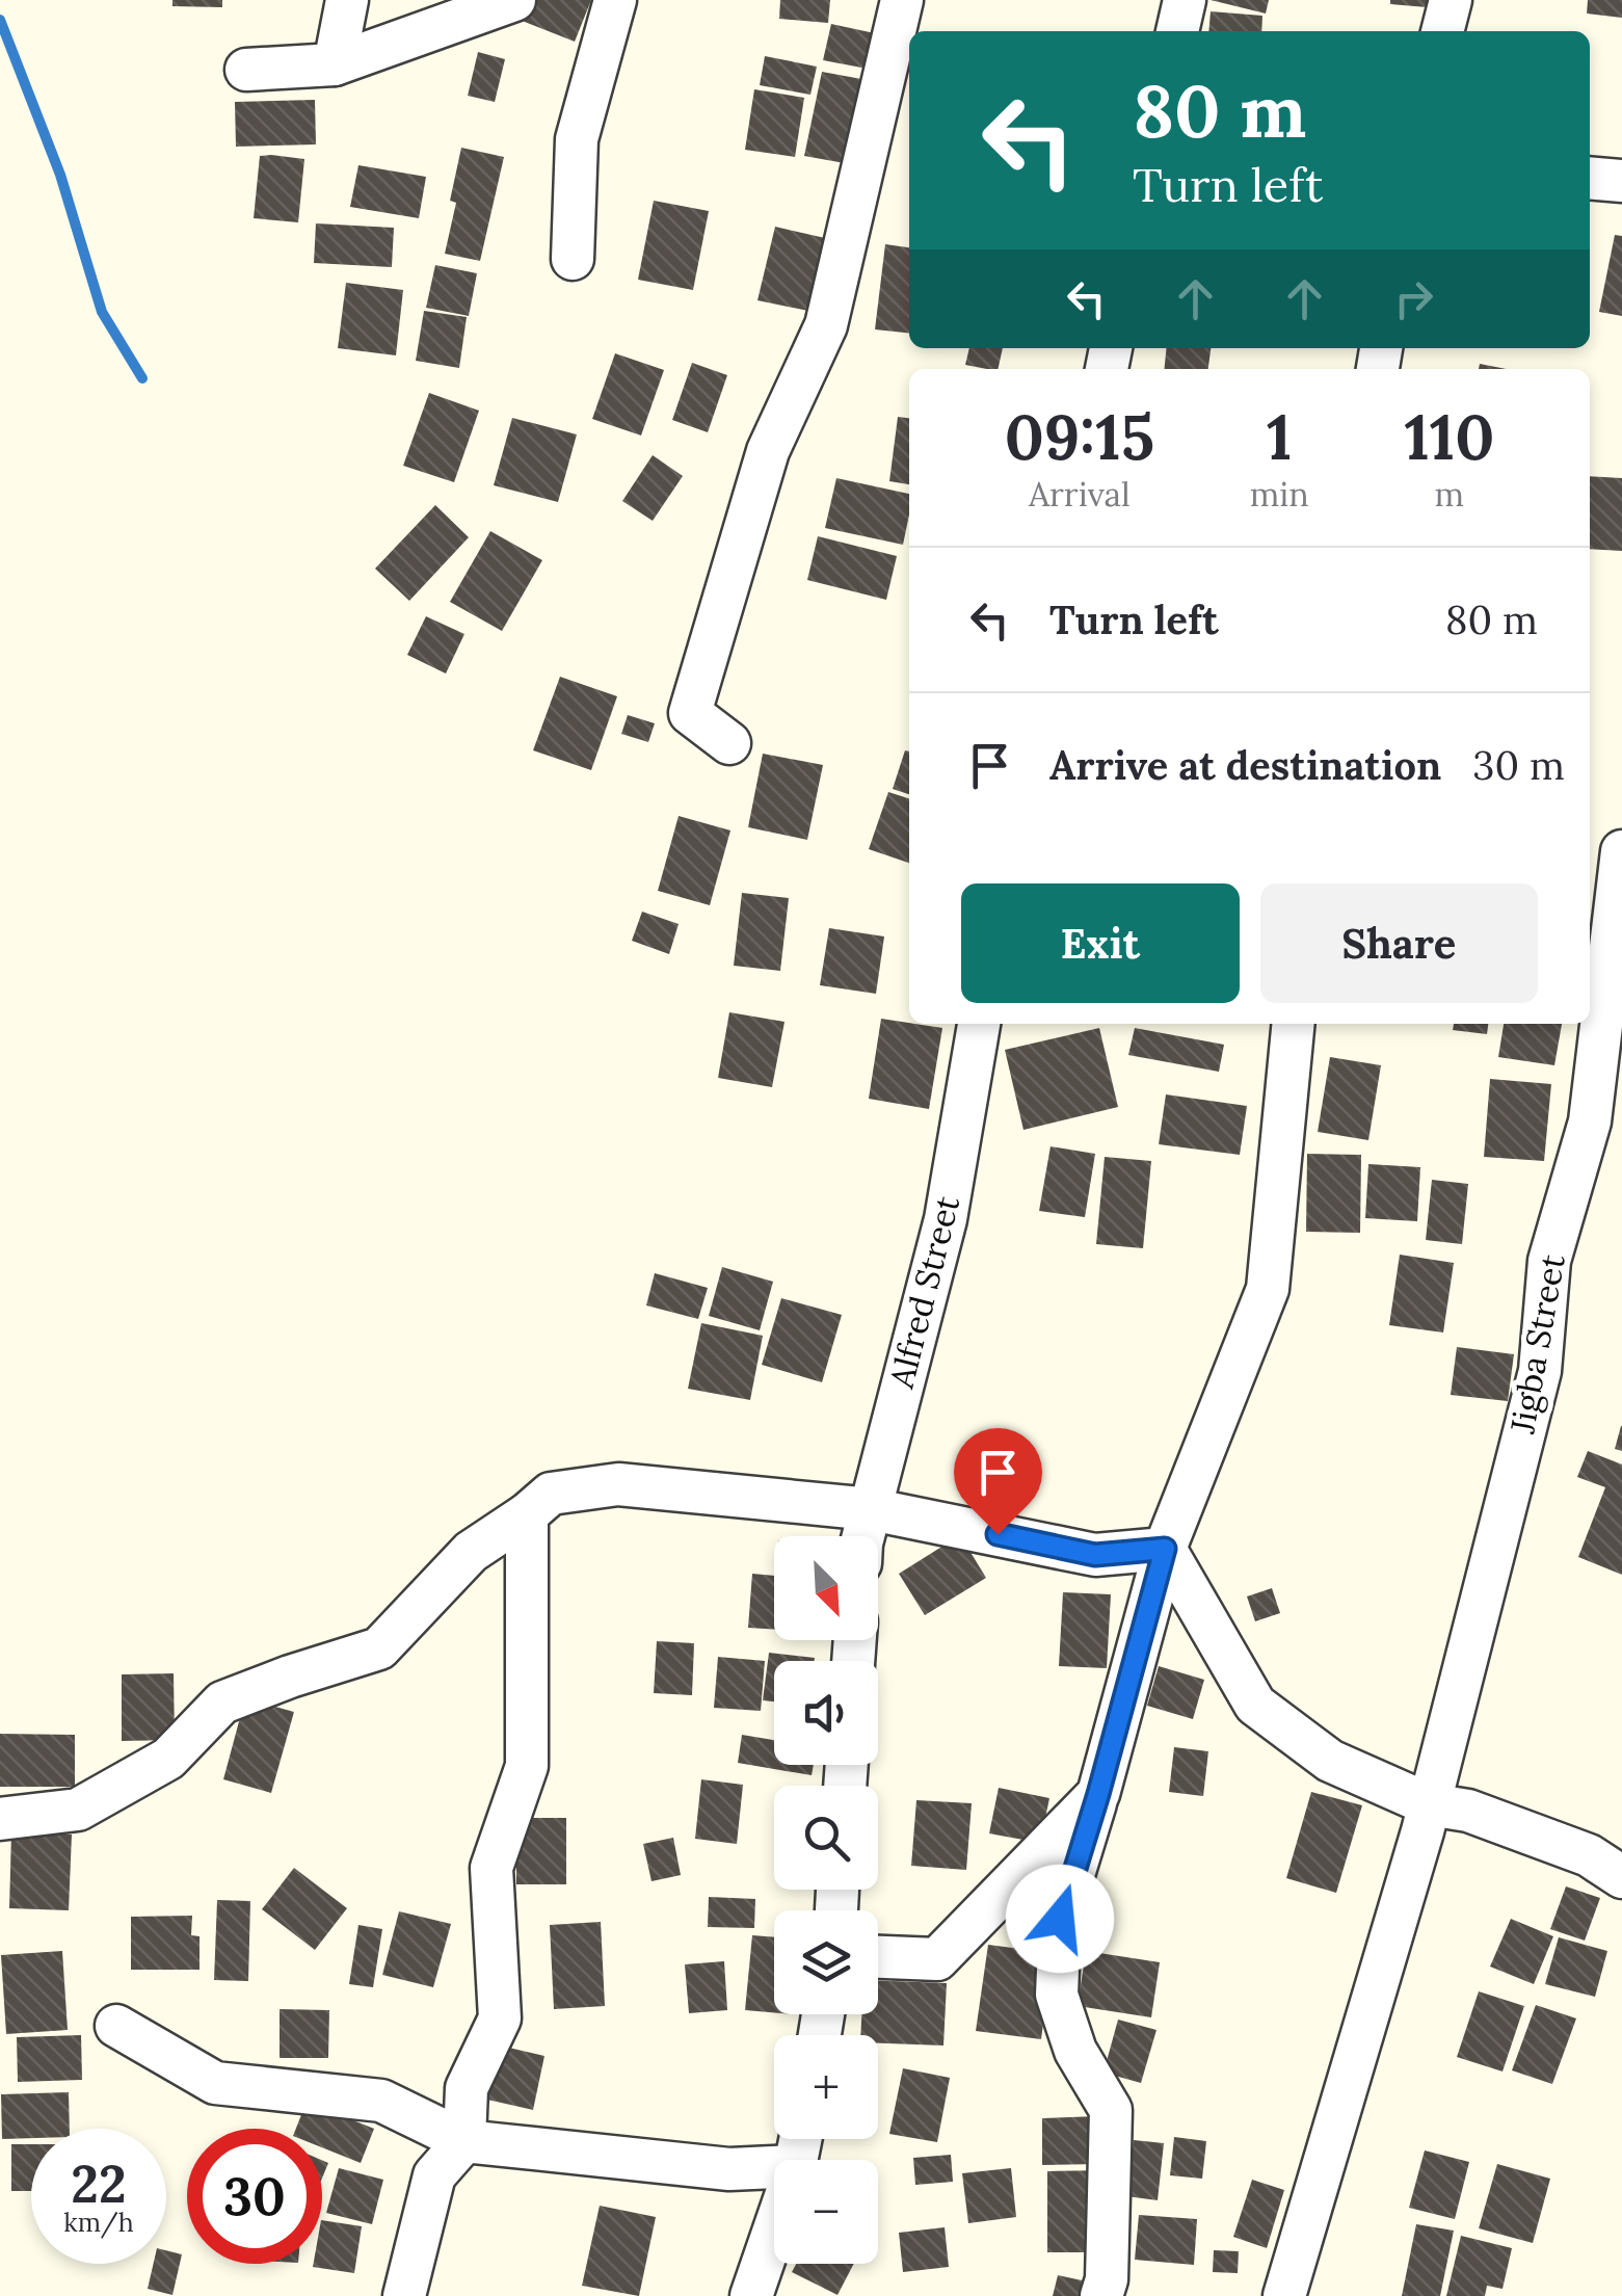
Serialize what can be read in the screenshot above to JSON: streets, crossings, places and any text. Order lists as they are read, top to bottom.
{
  "streets": {
    "street": ["Alfred Street", "Jigba Street"]
  },
  "north": "bottom right",
  "page": {
    "turn": ["80 m", "Turn left"],
    "eta": [
      "09:15",
      "Arrival",
      "1",
      "min",
      "110",
      "m"
    ],
    "list": [
      {
        "name": "Turn left",
        "value": "80 m"
      },
      {
        "name": "Arrive at destination",
        "value": "30 m"
      }
    ],
    "buttons": ["Exit", "Share"],
    "map_buttons": ["+", "−"],
    "speed": "22 km/h",
    "limit": "30"
  }
}
